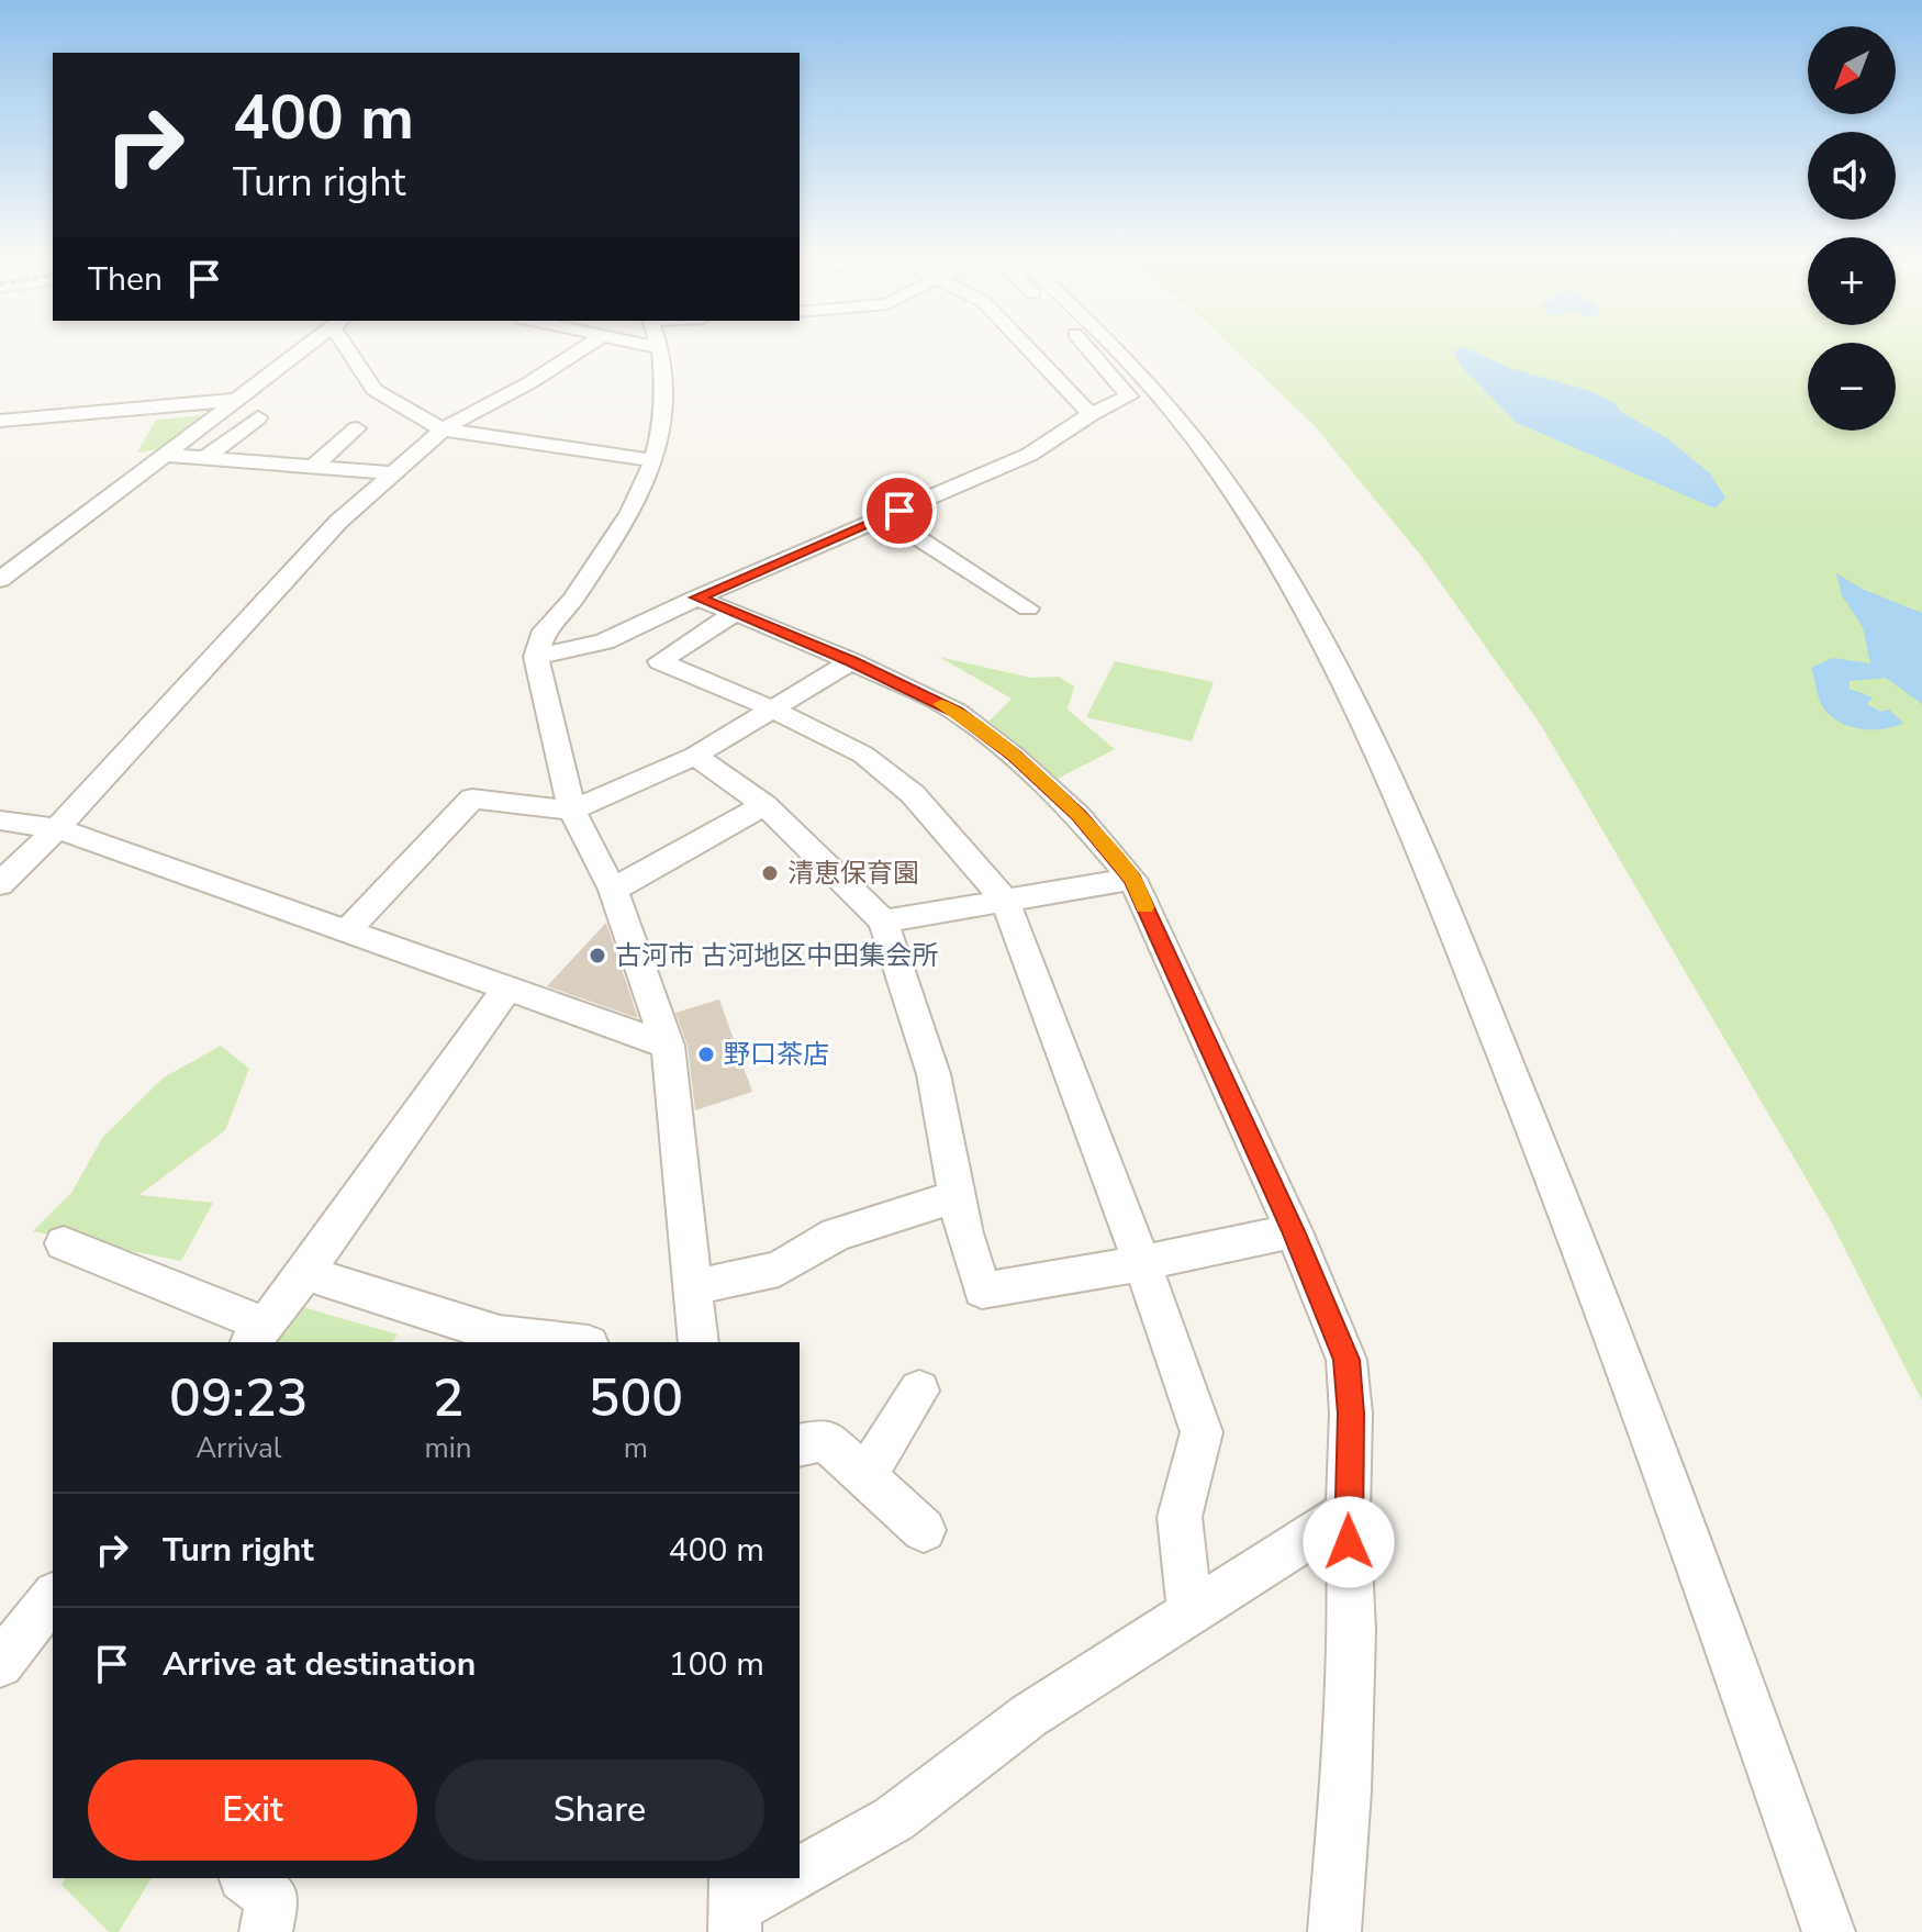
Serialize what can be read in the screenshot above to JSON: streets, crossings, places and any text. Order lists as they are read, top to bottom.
{
  "places": ["清恵保育園", "古河市 古河地区中田集会所", "野口茶店"],
  "north": "bottom left",
  "page": {
    "map_buttons": ["+", "−"],
    "turn": ["400 m", "Turn right"],
    "then": "Then",
    "eta": [
      "09:23",
      "Arrival",
      "2",
      "min",
      "500",
      "m"
    ],
    "list": [
      {
        "name": "Turn right",
        "value": "400 m"
      },
      {
        "name": "Arrive at destination",
        "value": "100 m"
      }
    ],
    "buttons": ["Exit", "Share"]
  }
}
